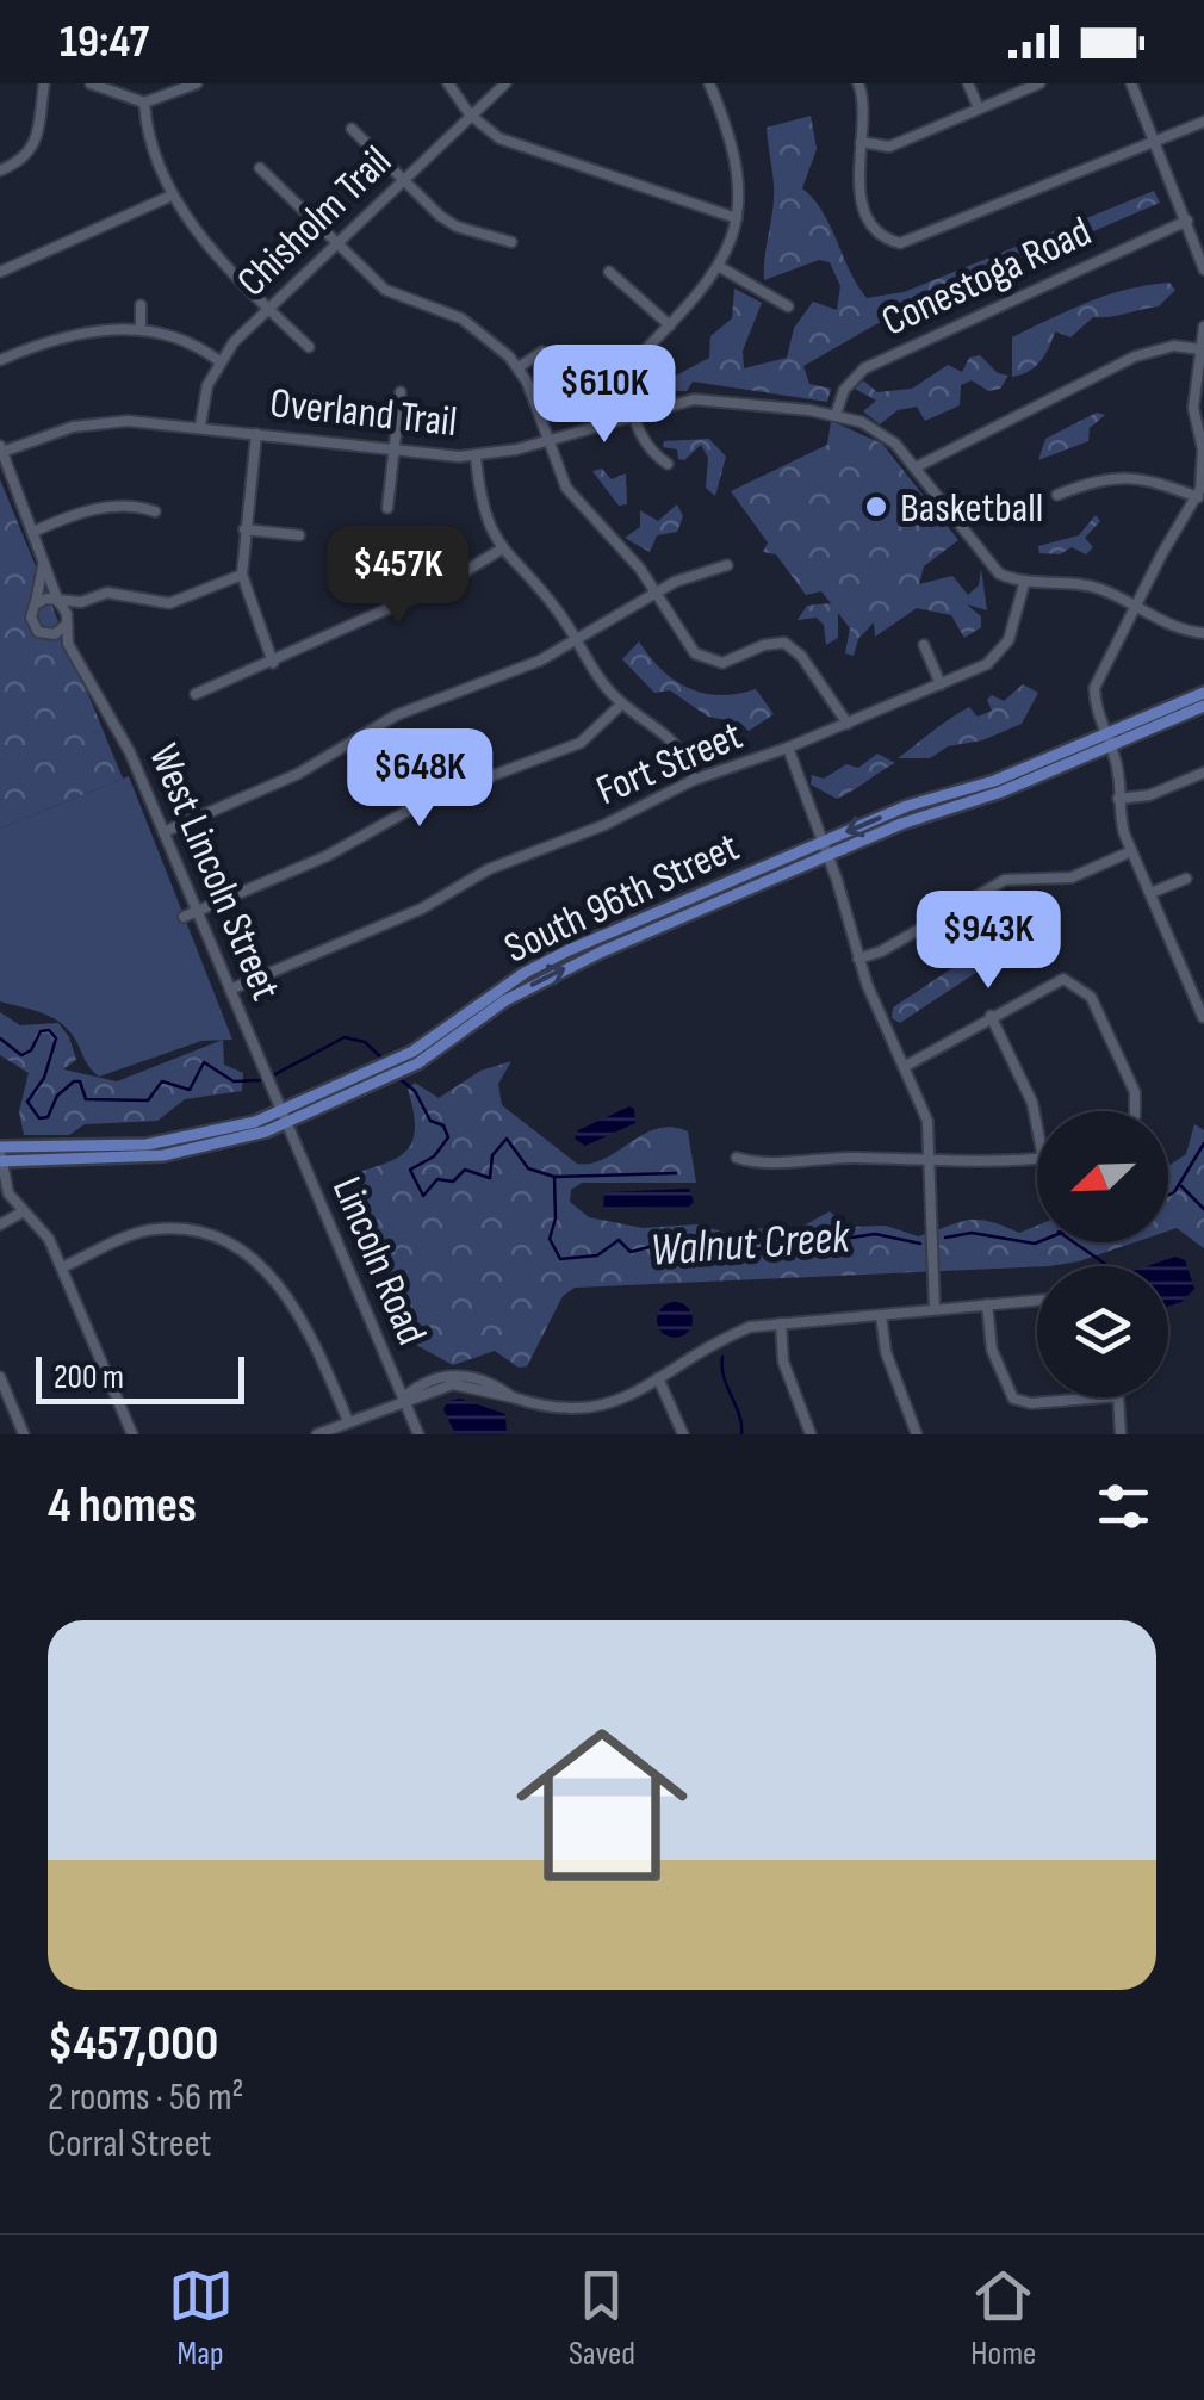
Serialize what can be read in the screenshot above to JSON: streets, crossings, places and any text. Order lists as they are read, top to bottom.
{
  "streets": {
    "main road": ["South 96th Street"],
    "street": [
      "Chisholm Trail",
      "Conestoga Road",
      "Overland Trail",
      "Fort Street",
      "West Lincoln Street",
      "Lincoln Road"
    ]
  },
  "crossings": [
    ["Chisholm Trail", "Overland Trail"],
    ["Conestoga Road", "Overland Trail"],
    ["Overland Trail", "Fort Street"],
    ["Fort Street", "West Lincoln Street"],
    ["West Lincoln Street", "South 96th Street"],
    ["West Lincoln Street", "Lincoln Road"],
    ["South 96th Street", "Lincoln Road"]
  ],
  "water": ["Walnut Creek"],
  "places": ["Basketball"],
  "scale_bar": "200 m",
  "north": "bottom left",
  "page": {
    "status": "19:47",
    "price": [
      "$610K",
      "$457K",
      "$648K",
      "$943K"
    ],
    "scale": "200 m",
    "heading": "4 homes",
    "list": [
      {
        "name": "$457,000",
        "note": "2 rooms · 56 m² · Corral Street"
      }
    ],
    "tabs": ["Map", "Saved", "Home"]
  }
}
